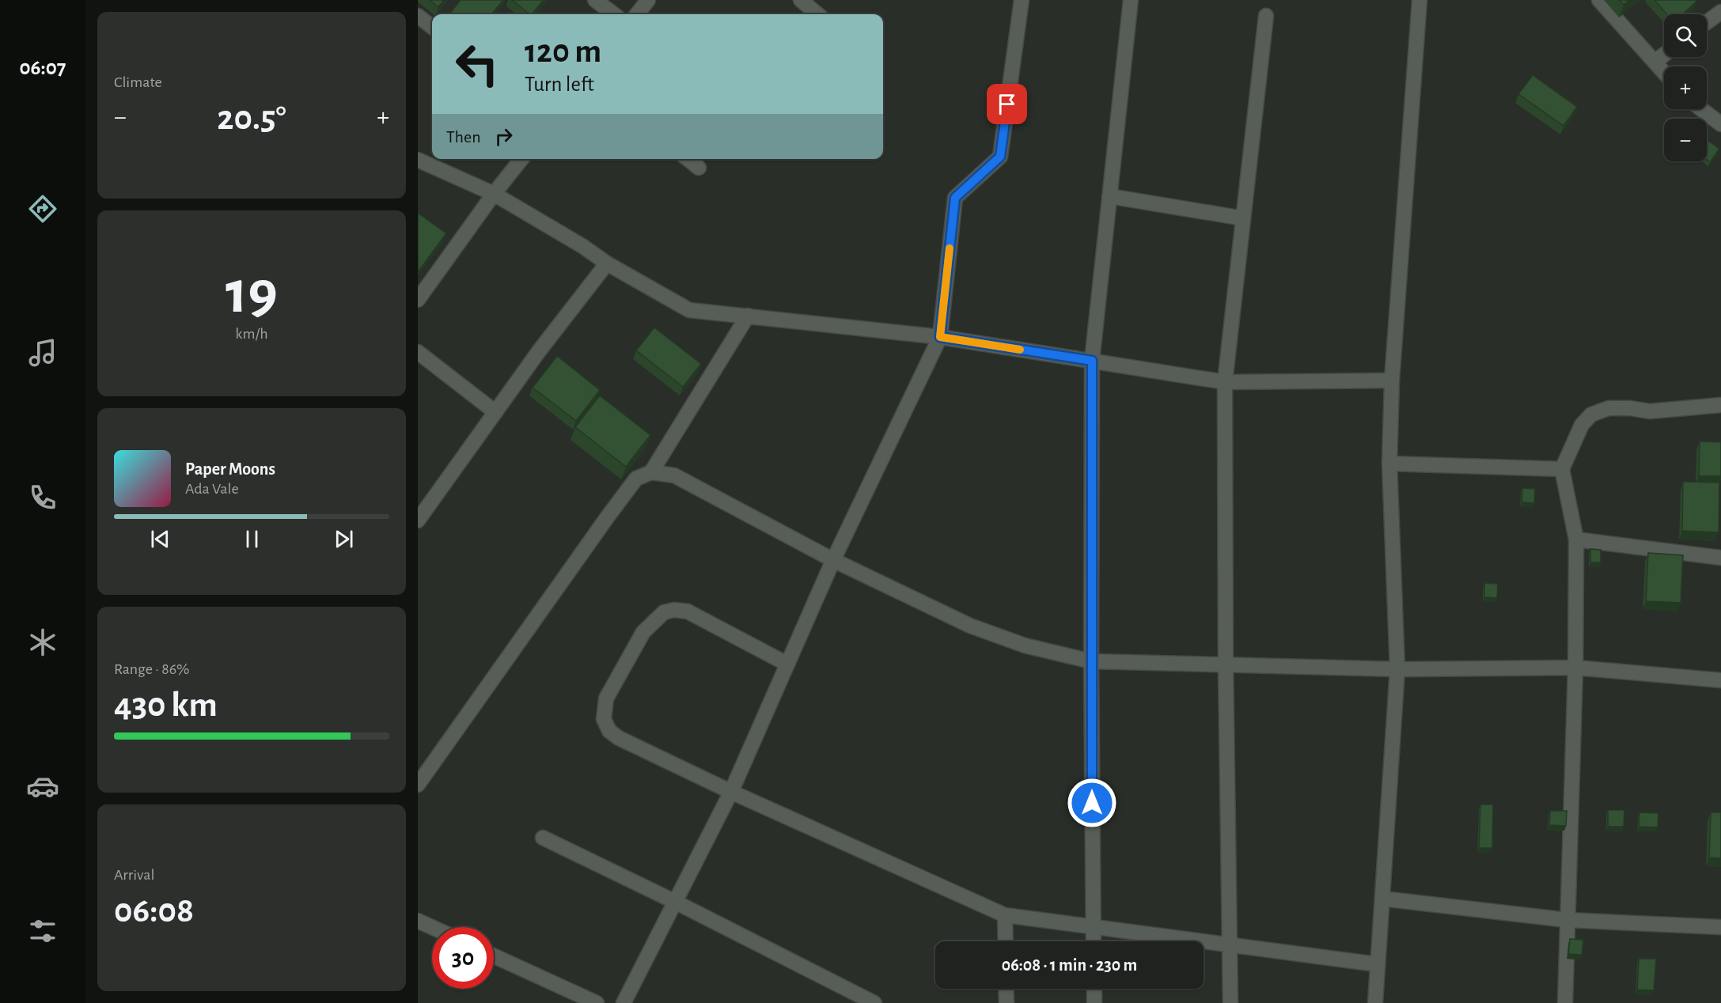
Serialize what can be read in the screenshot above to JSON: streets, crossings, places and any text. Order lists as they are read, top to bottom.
{
  "page": {
    "tabs": "06:07",
    "tile": [
      "Climate",
      ["19", "km/h"],
      ["Range · 86%", "430 km"],
      ["Arrival", "06:08"]
    ],
    "map_buttons": ["+", "−"],
    "turn": ["120 m", "Turn left"],
    "heat": ["−", "20.5°", "+"],
    "then": "Then",
    "song": ["Paper Moons", "Ada Vale"],
    "limit": "30",
    "trip": "06:08 · 1 min · 230 m"
  }
}
